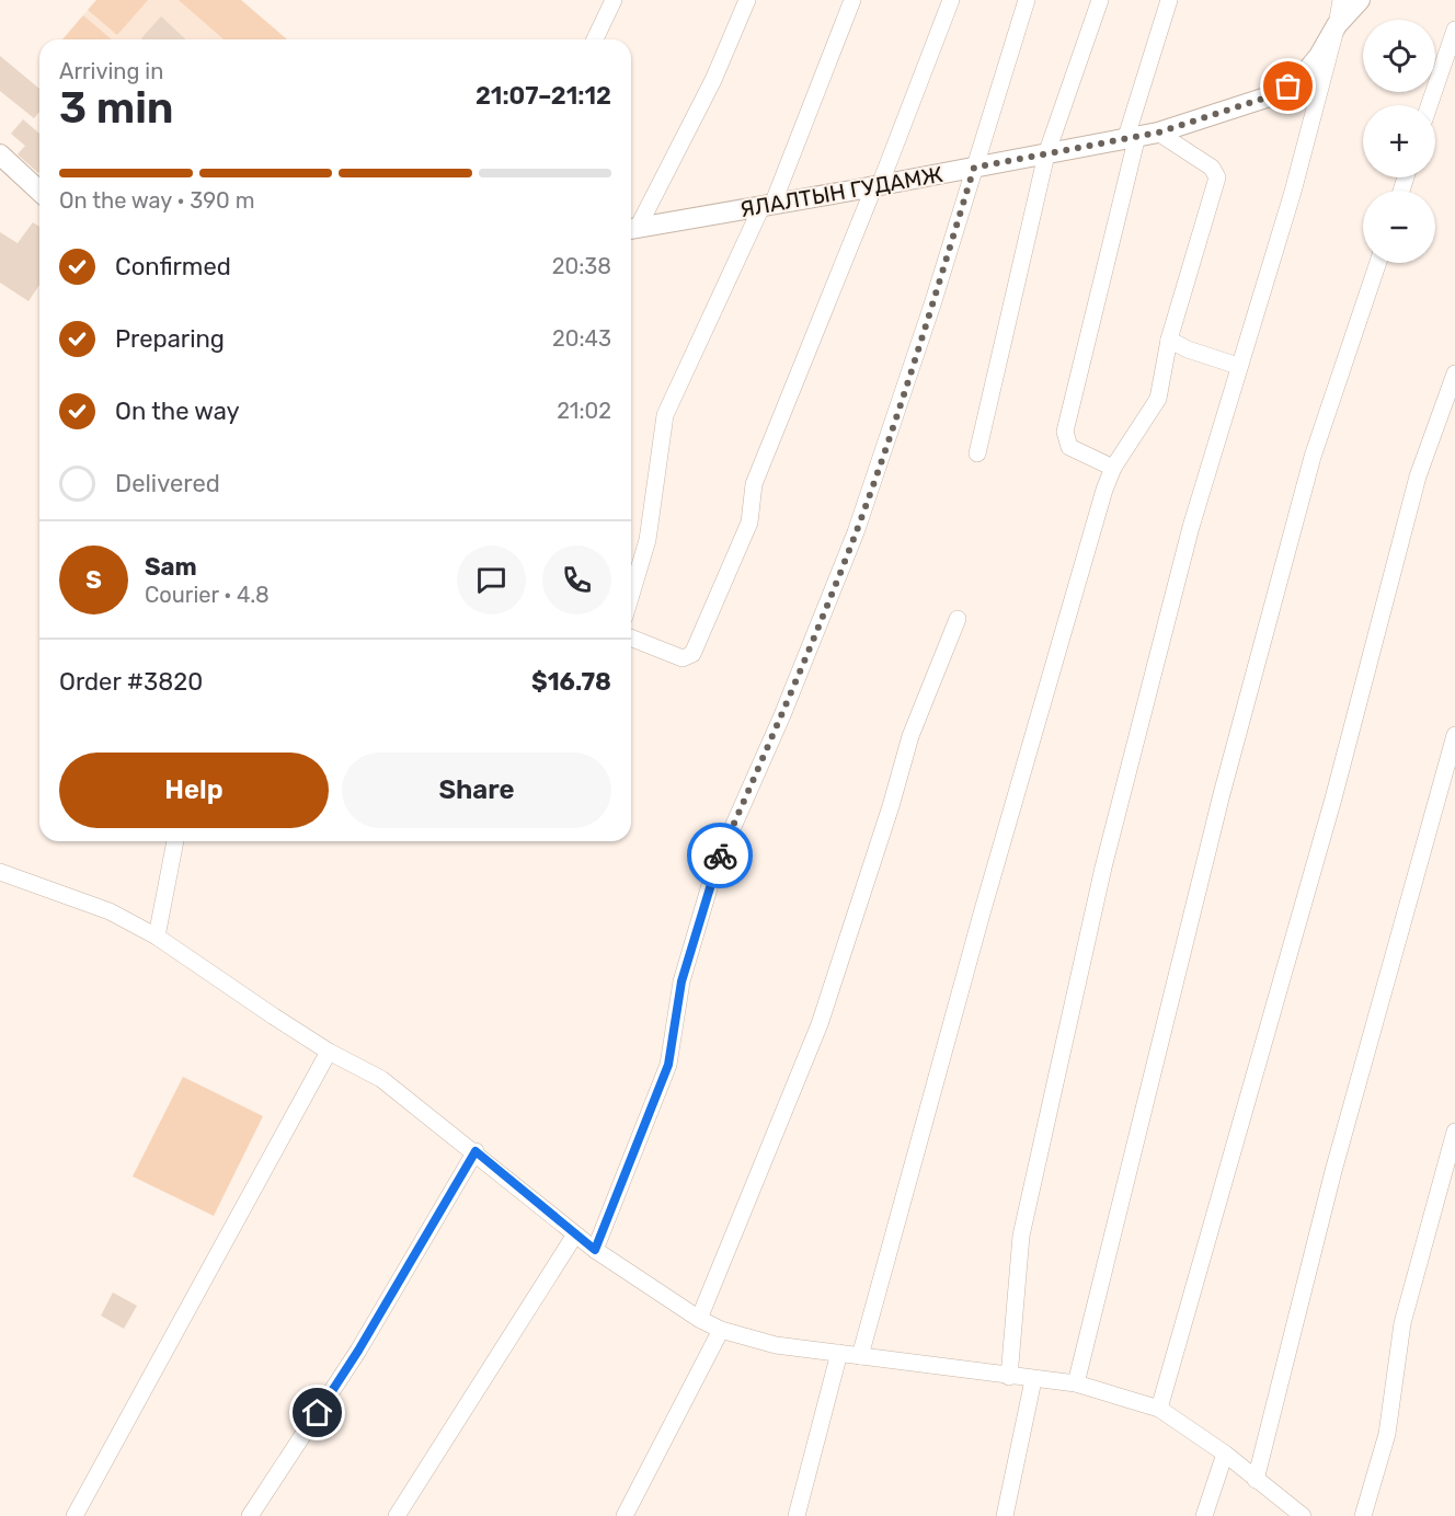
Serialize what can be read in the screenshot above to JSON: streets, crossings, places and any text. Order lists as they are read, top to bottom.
{
  "streets": {
    "street": ["ЯЛАЛТЫН ГУДАМЖ"]
  },
  "page": {
    "map_buttons": ["+", "−"],
    "heading": ["3 min", "Arriving in", "21:07–21:12"],
    "panel": [
      "Sam",
      "Courier · 4.8",
      "Order #3820",
      "$16.78"
    ],
    "bar": "On the way · 390 m",
    "list": [
      ["Confirmed", "20:38"],
      ["Preparing", "20:43"],
      ["On the way", "21:02"],
      "Delivered"
    ],
    "round": "S",
    "buttons": ["Help", "Share"]
  }
}
